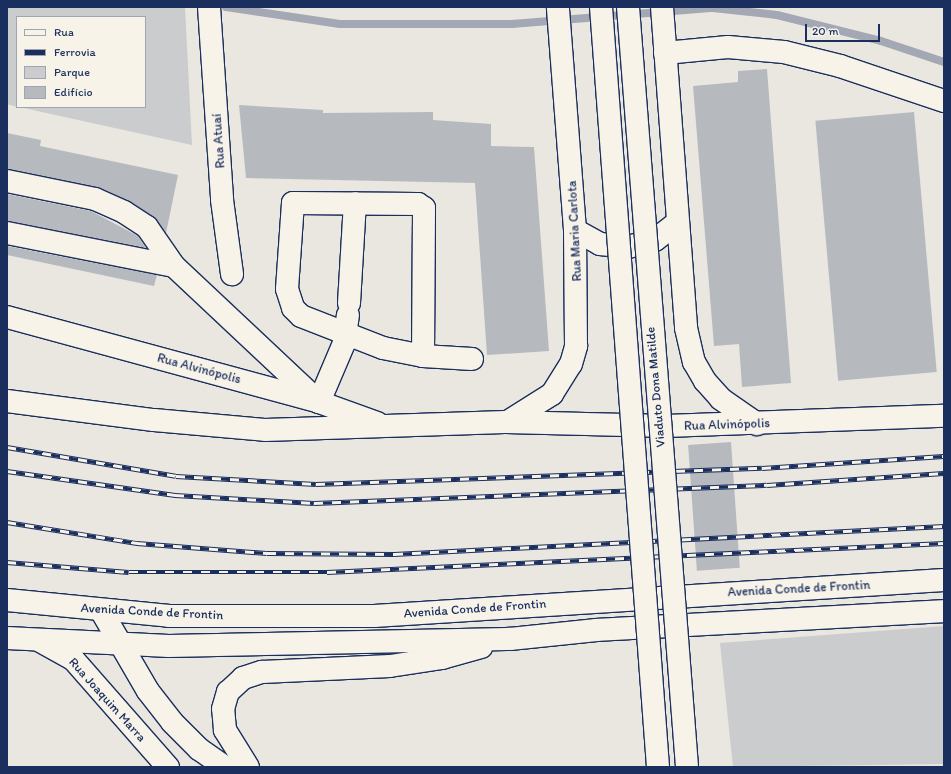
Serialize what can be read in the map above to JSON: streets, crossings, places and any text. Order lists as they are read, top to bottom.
{
  "streets": {
    "main road": [
      "Rua Atuaí",
      "Rua Maria Carlota",
      "Rua Alvinópolis",
      "Viaduto Dona Matilde",
      "Avenida Conde de Frontin",
      "Rua Joaquim Marra"
    ]
  },
  "crossings": [
    ["Rua Maria Carlota", "Rua Alvinópolis"],
    ["Avenida Conde de Frontin", "Rua Joaquim Marra"]
  ],
  "legend": [
    "Rua",
    "Ferrovia",
    "Parque",
    "Edifício"
  ],
  "scale_bar": "20 m"
}
